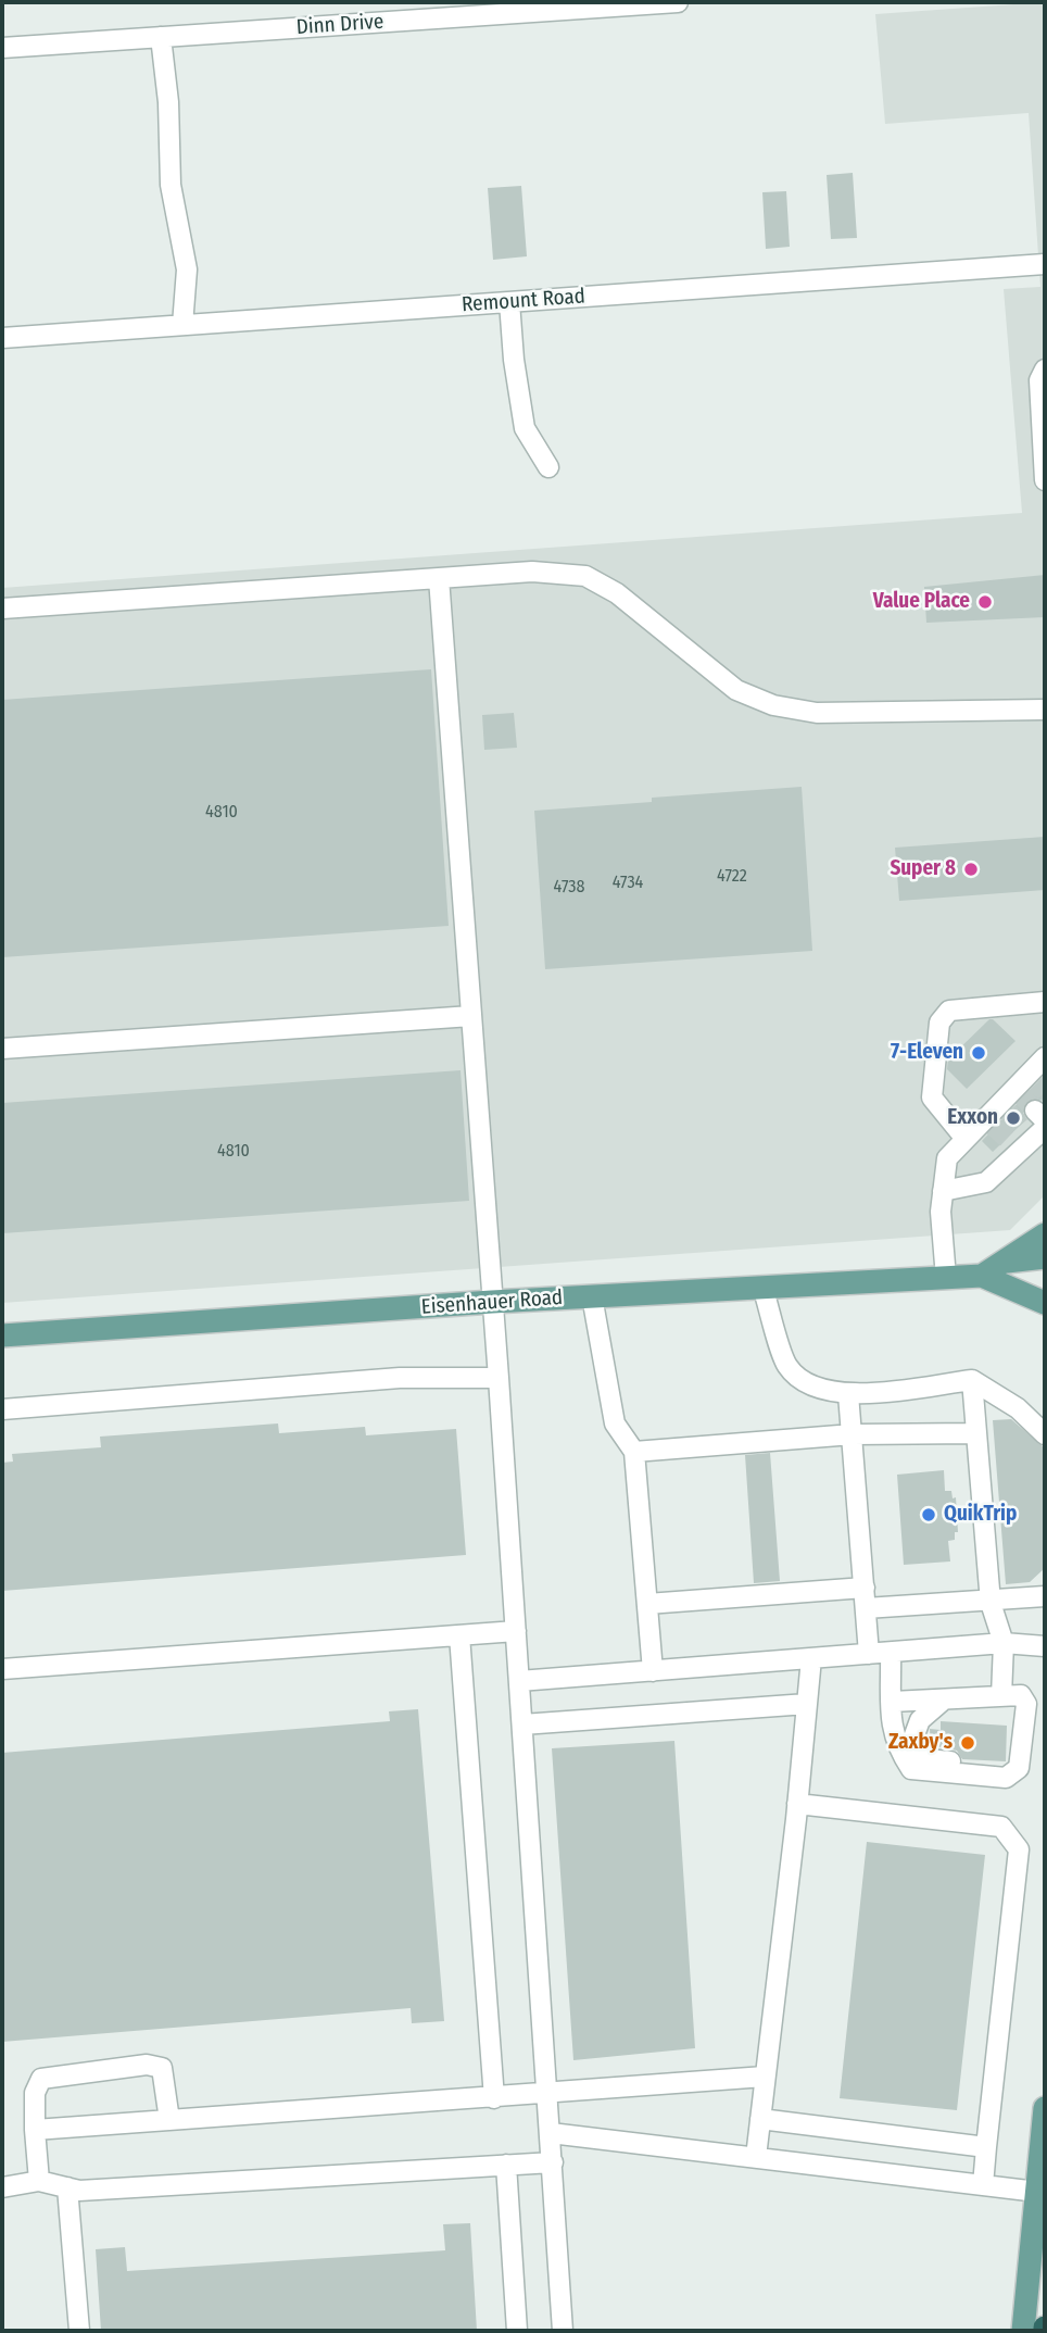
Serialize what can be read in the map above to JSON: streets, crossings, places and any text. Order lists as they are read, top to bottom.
{
  "streets": {
    "main road": ["Eisenhauer Road"],
    "street": ["Dinn Drive", "Remount Road"]
  },
  "places": [
    "Value Place",
    "Super 8",
    "7-Eleven",
    "Exxon",
    "QuikTrip",
    "Zaxby's"
  ],
  "house_numbers": [
    "4810",
    "4722",
    "4734",
    "4738",
    "4810"
  ]
}
